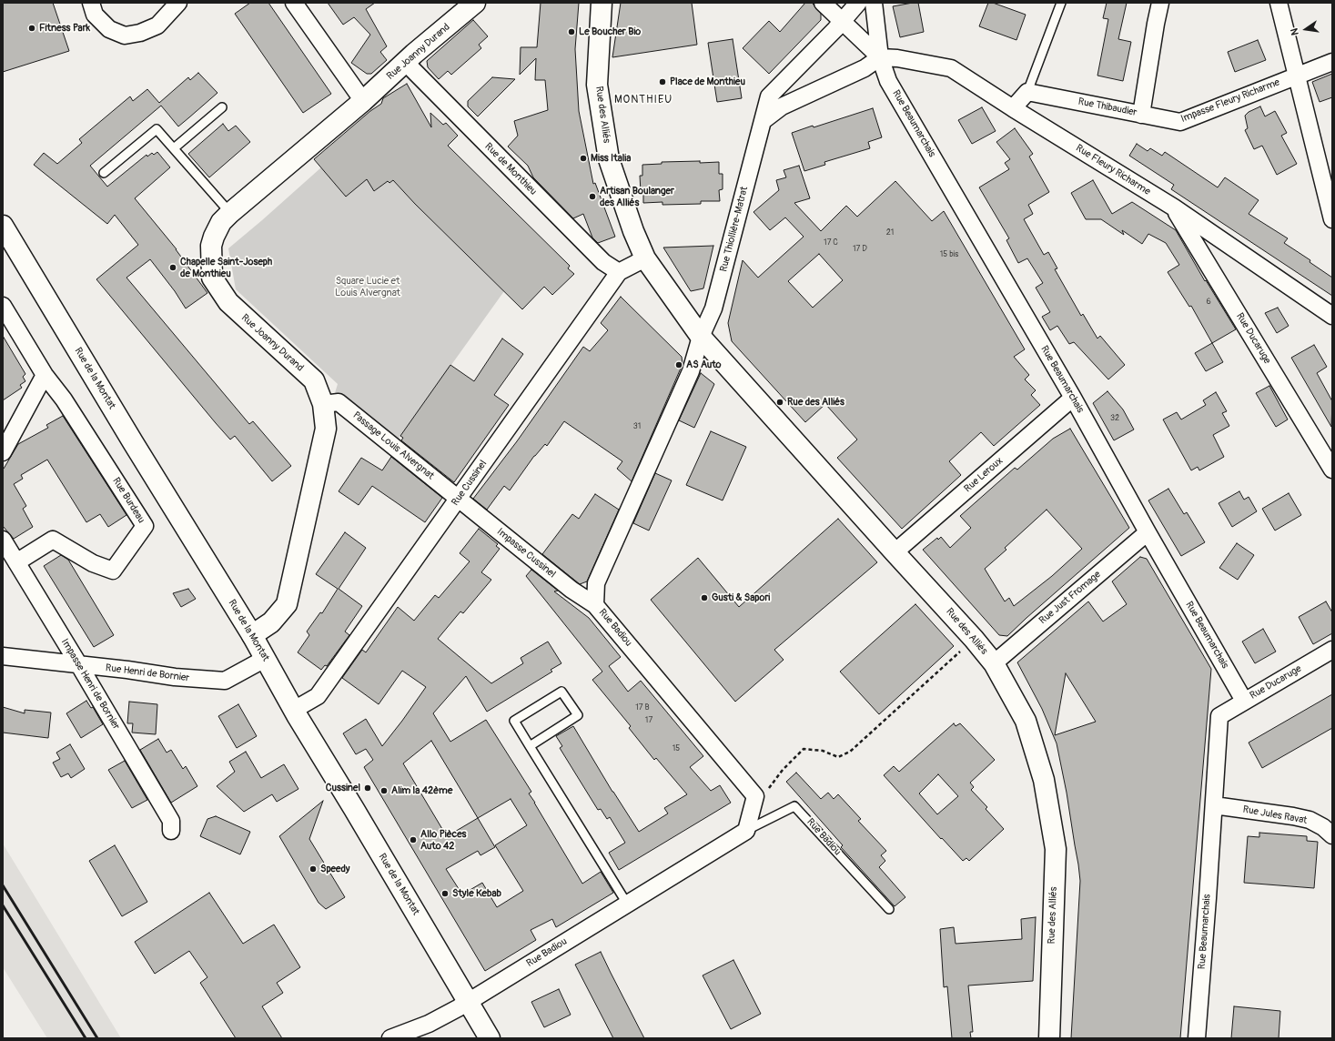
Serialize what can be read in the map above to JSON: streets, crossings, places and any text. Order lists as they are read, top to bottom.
{
  "streets": {
    "street": [
      "Rue Joanny Durand",
      "Impasse Fleury Richarme",
      "Rue Thibaudier",
      "Rue des Alliés",
      "Rue Beaumarchais",
      "Rue de Monthieu",
      "Rue Fleury Richarme",
      "Rue Thiollière-Matrat",
      "Rue Ducaruge",
      "Rue de la Montat",
      "Passage Louis Alvergnat",
      "Rue Leroux",
      "Rue Cussinel",
      "Rue Burdeau",
      "Impasse Cussinel",
      "Rue Just Fromage",
      "Rue Badiou",
      "Rue Henri de Bornier",
      "Impasse Henri de Bornier",
      "Rue Jules Ravat"
    ]
  },
  "crossings": [
    ["Rue Joanny Durand", "Rue de Monthieu"],
    ["Rue Joanny Durand", "Rue de la Montat"],
    ["Rue Joanny Durand", "Passage Louis Alvergnat"],
    ["Impasse Fleury Richarme", "Rue Thibaudier"],
    ["Rue des Alliés", "Rue Thiollière-Matrat"],
    ["Rue des Alliés", "Rue Leroux"],
    ["Rue des Alliés", "Rue Cussinel"],
    ["Rue des Alliés", "Rue Just Fromage"],
    ["Rue des Alliés", "Rue Badiou"],
    ["Rue Beaumarchais", "Rue Fleury Richarme"],
    ["Rue Beaumarchais", "Rue Ducaruge"],
    ["Rue Beaumarchais", "Rue Leroux"],
    ["Rue Beaumarchais", "Rue Just Fromage"],
    ["Rue Beaumarchais", "Rue Jules Ravat"],
    ["Rue de Monthieu", "Rue Cussinel"],
    ["Rue Fleury Richarme", "Rue Ducaruge"],
    ["Rue Thiollière-Matrat", "Rue Badiou"],
    ["Rue de la Montat", "Rue Cussinel"],
    ["Rue de la Montat", "Rue Badiou"],
    ["Rue de la Montat", "Rue Henri de Bornier"],
    ["Passage Louis Alvergnat", "Rue Cussinel"],
    ["Passage Louis Alvergnat", "Impasse Cussinel"],
    ["Rue Cussinel", "Impasse Cussinel"],
    ["Rue Burdeau", "Impasse Henri de Bornier"],
    ["Impasse Cussinel", "Rue Badiou"],
    ["Rue Henri de Bornier", "Impasse Henri de Bornier"]
  ],
  "districts": ["MONTHIEU"],
  "parks": ["Square Lucie et Louis Alvergnat"],
  "places": [
    "Fitness Park",
    "Le Boucher Bio",
    "Place de Monthieu",
    "Miss Italia",
    "Artisan Boulanger des Alliés",
    "Chapelle Saint-Joseph de Monthieu",
    "AS Auto",
    "Rue des Alliés",
    "Gusti & Sapori",
    "Cussinel",
    "Alim la 42ème",
    "Allo Pièces Auto 42",
    "Speedy",
    "Style Kebab"
  ],
  "house_numbers": [
    "21",
    "17 C",
    "17 D",
    "15 bis",
    "6",
    "32",
    "31",
    "17 B",
    "17",
    "15"
  ],
  "north": "left"
}
